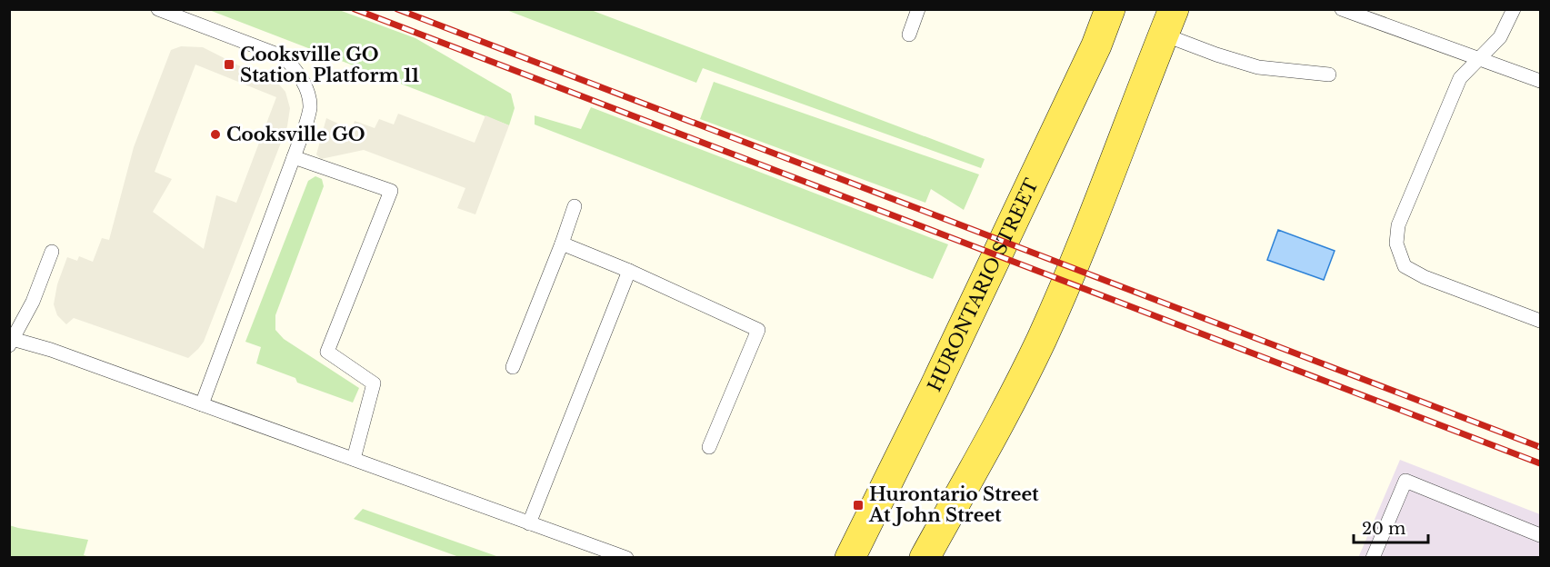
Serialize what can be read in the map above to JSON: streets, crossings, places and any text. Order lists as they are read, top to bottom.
{
  "streets": {
    "main road": ["HURONTARIO STREET"]
  },
  "places": {
    "transit": ["Cooksville GO Station Platform 11", "Hurontario Street At John Street"],
    "other": ["Cooksville GO"]
  },
  "scale_bar": "20 m"
}
